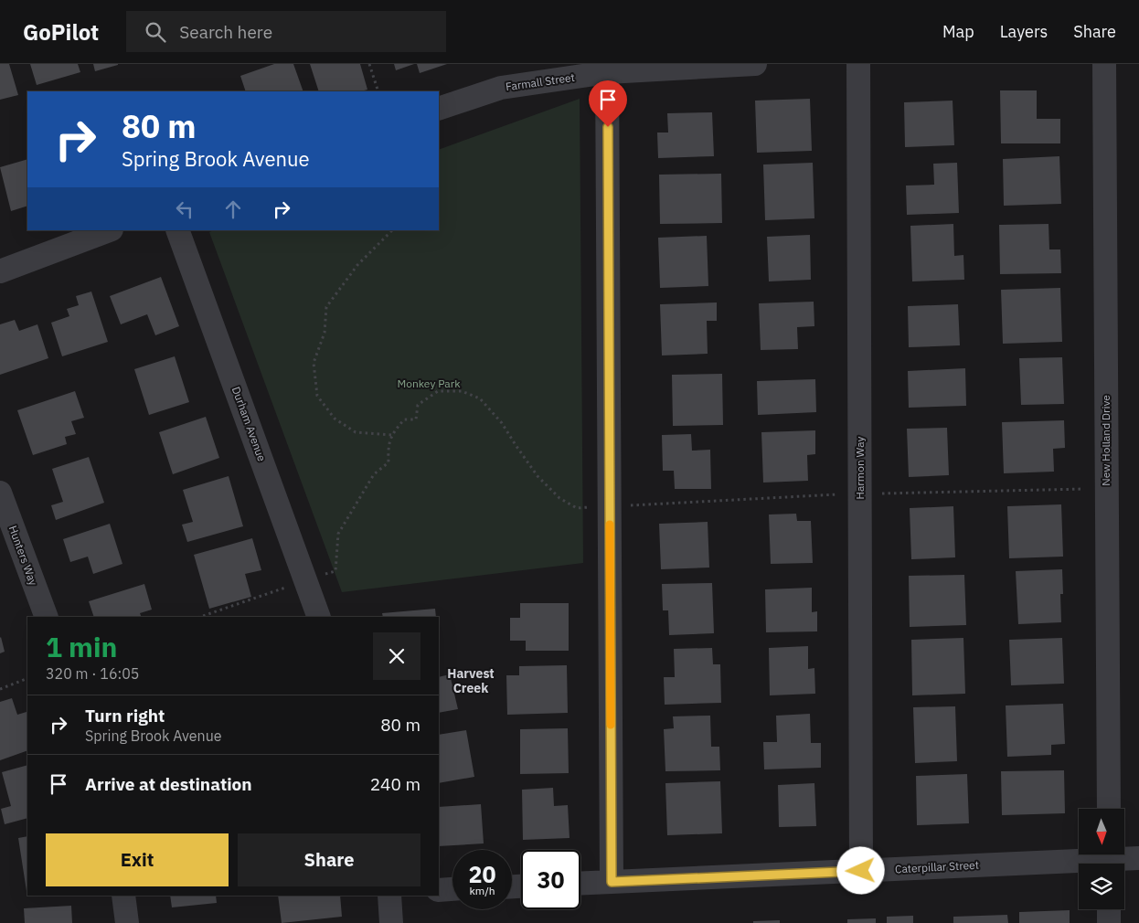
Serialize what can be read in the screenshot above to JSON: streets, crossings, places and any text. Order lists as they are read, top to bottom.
{
  "streets": {
    "street": [
      "Farmall Street",
      "Durham Avenue",
      "New Holland Drive",
      "Harmon Way",
      "Hunters Way",
      "Caterpillar Street"
    ]
  },
  "crossings": [
    ["Harmon Way", "Caterpillar Street"]
  ],
  "districts": ["Harvest Creek"],
  "parks": ["Monkey Park"],
  "north": "bottom",
  "page": {
    "header": "GoPilot",
    "search": "Search here",
    "nav": ["Map", "Layers", "Share"],
    "turn": ["80 m", "Spring Brook Avenue"],
    "heading": ["1 min", "320 m · 16:05"],
    "list": [
      {
        "name": "Turn right",
        "note": "Spring Brook Avenue",
        "value": "80 m"
      },
      {
        "name": "Arrive at destination",
        "value": "240 m"
      }
    ],
    "buttons": ["Exit", "Share"],
    "speed": "20 km/h",
    "limit": "30"
  }
}
